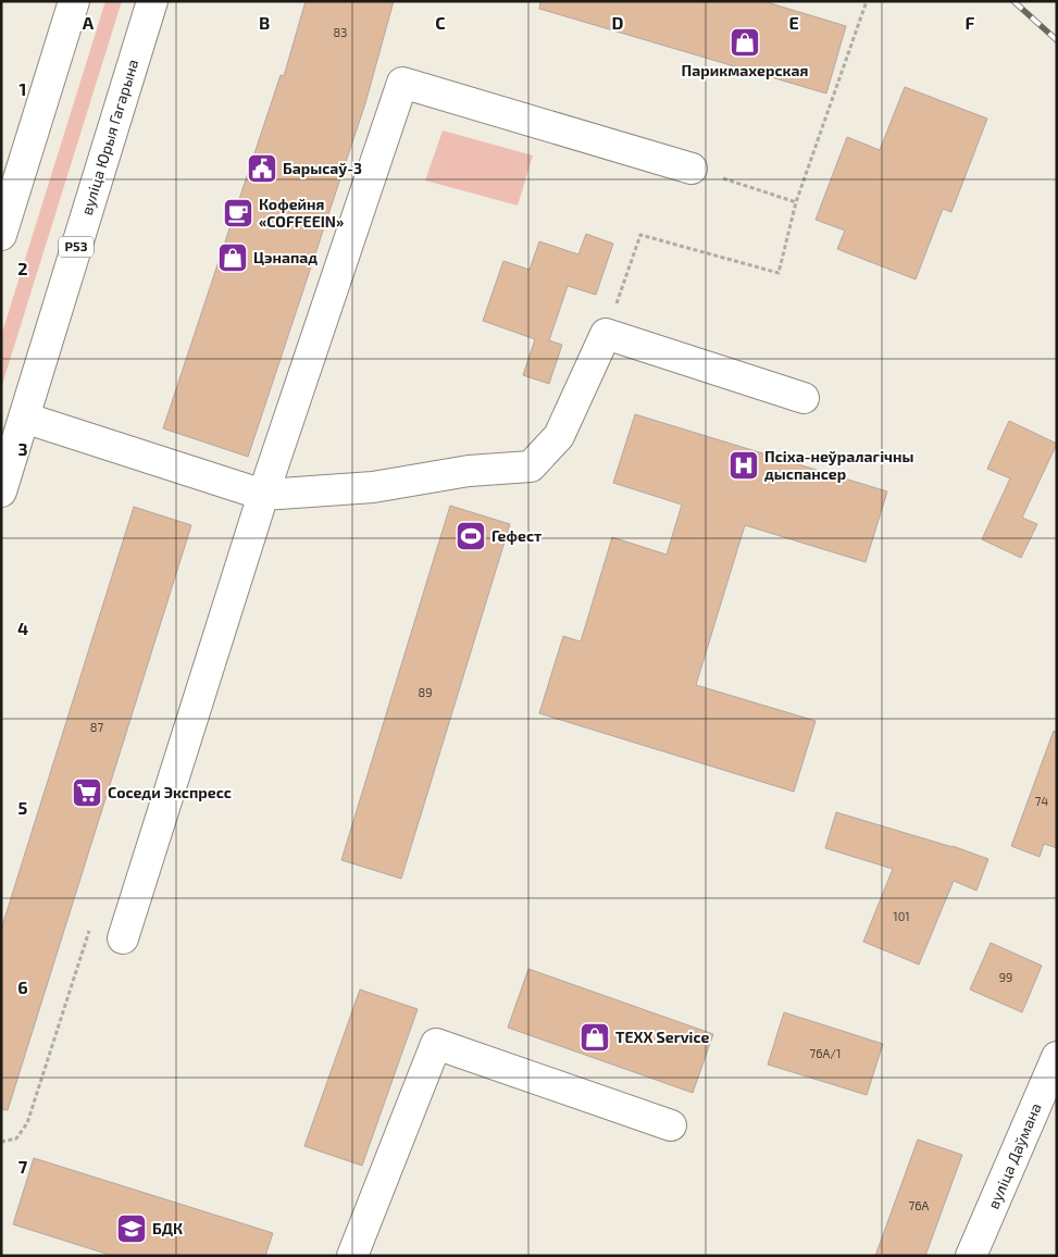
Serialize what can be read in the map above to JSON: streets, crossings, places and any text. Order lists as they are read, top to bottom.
{
  "streets": {
    "main road": ["вуліца Юрыя Гагарына", "Р53", "вуліца Даўмана"]
  },
  "places": {
    "shop": ["Парикмахерская", "Цэнапад", "TEXX Service"],
    "public building": ["Барысаў-3"],
    "cafe": ["Кофейня «COFFEEIN»"],
    "hospital": ["Псіха-неўралагічны дыспансер"],
    "sports": ["Гефест"],
    "supermarket": ["Соседи Экспресс"],
    "school or university": ["БДК"]
  },
  "house_numbers": [
    "83",
    "89",
    "87",
    "74",
    "101",
    "99",
    "76А/1",
    "76А"
  ],
  "grid": {
    "columns": [
      "A",
      "B",
      "C",
      "D",
      "E",
      "F"
    ],
    "rows": [
      "1",
      "2",
      "3",
      "4",
      "5",
      "6",
      "7"
    ]
  }
}
